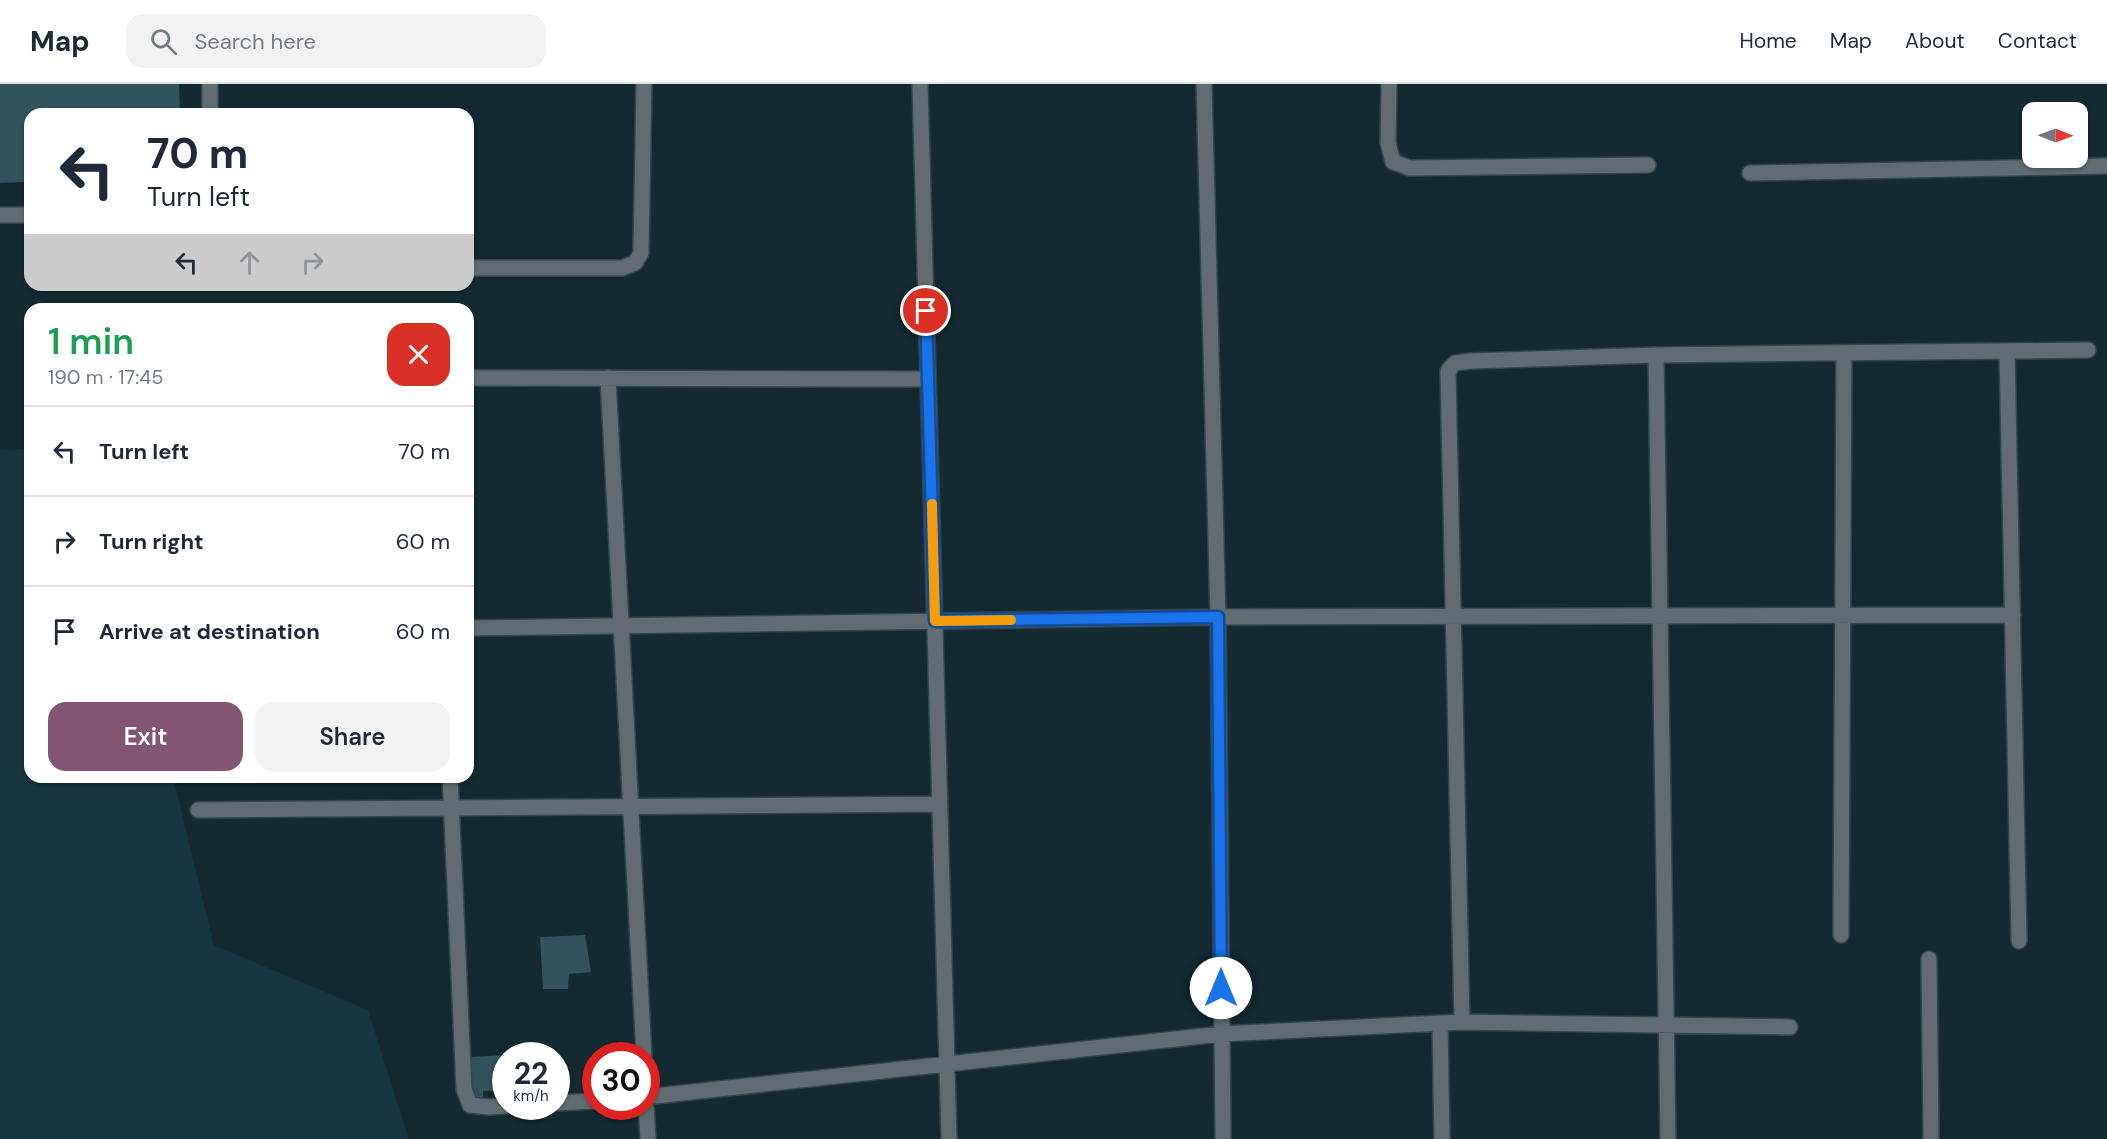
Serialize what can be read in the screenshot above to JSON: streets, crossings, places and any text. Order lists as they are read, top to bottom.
{
  "north": "right",
  "page": {
    "header": "Map",
    "search": "Search here",
    "nav": [
      "Home",
      "Map",
      "About",
      "Contact"
    ],
    "turn": ["70 m", "Turn left"],
    "heading": ["1 min", "190 m · 17:45"],
    "list": [
      {
        "name": "Turn left",
        "value": "70 m"
      },
      {
        "name": "Turn right",
        "value": "60 m"
      },
      {
        "name": "Arrive at destination",
        "value": "60 m"
      }
    ],
    "buttons": ["Exit", "Share"],
    "speed": "22 km/h",
    "limit": "30"
  }
}
